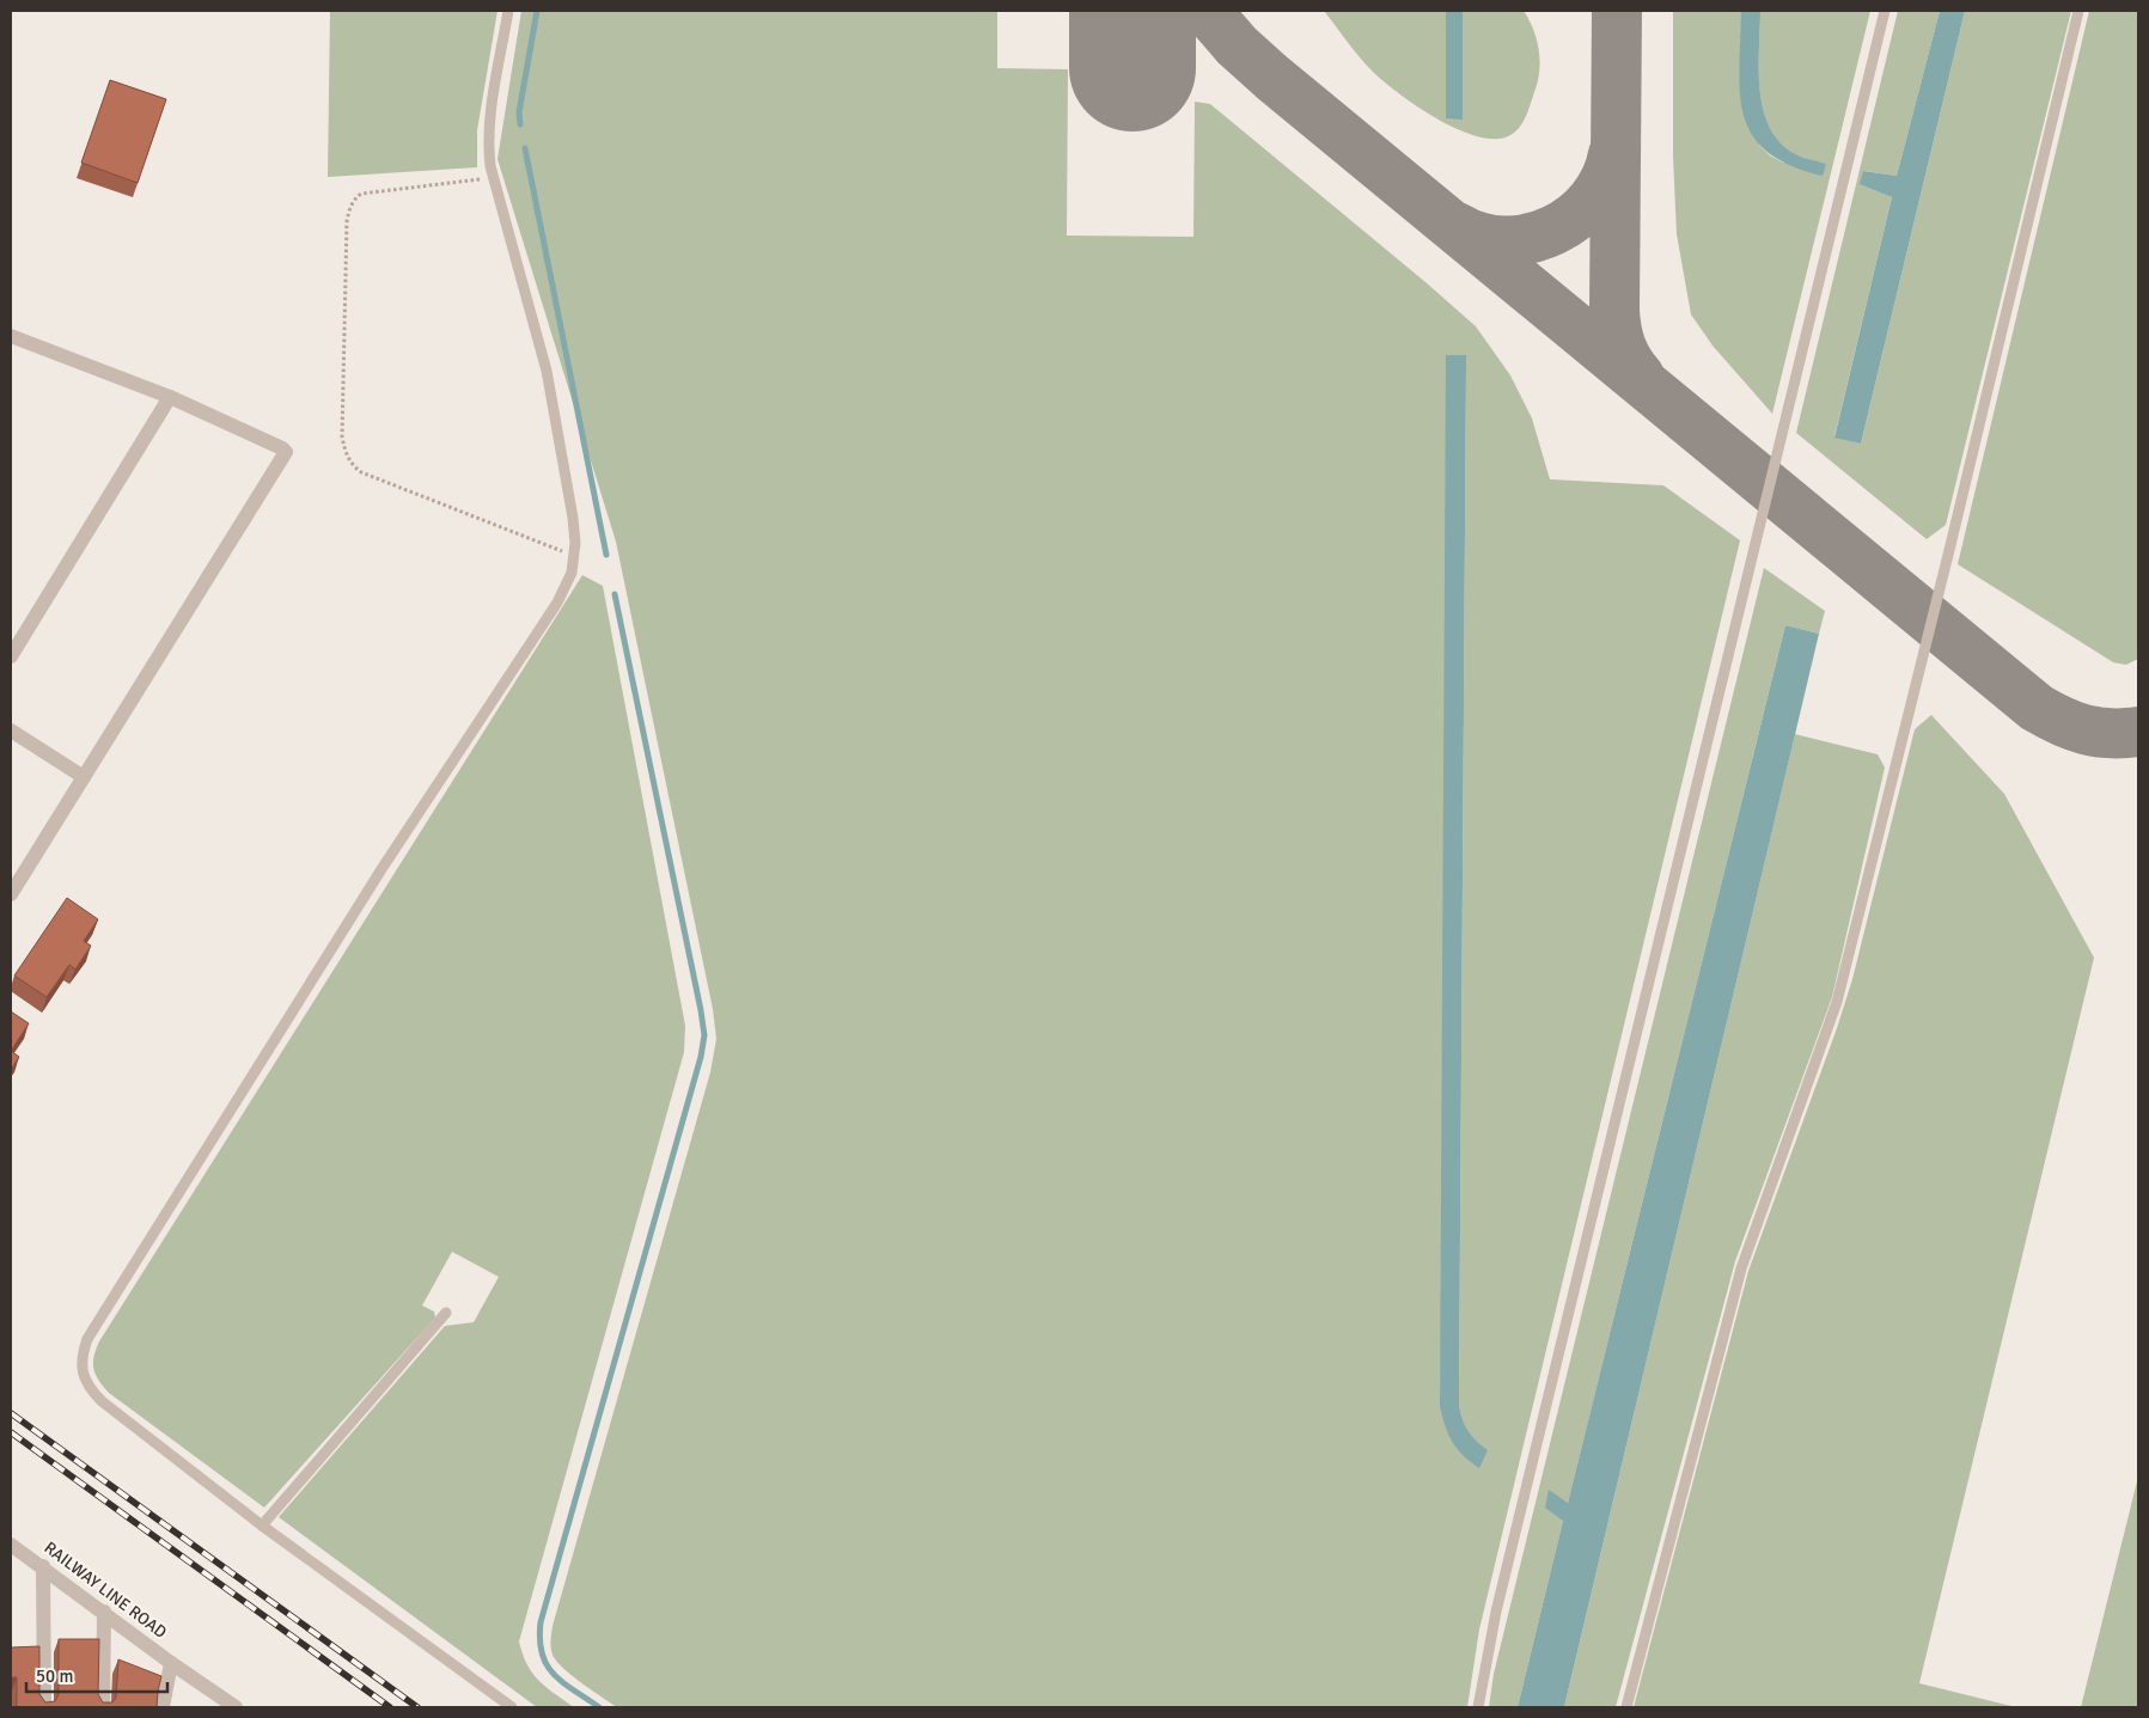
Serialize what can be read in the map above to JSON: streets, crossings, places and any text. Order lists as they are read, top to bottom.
{
  "streets": {
    "street": ["RAILWAY LINE ROAD"]
  },
  "scale_bar": "50 m"
}
